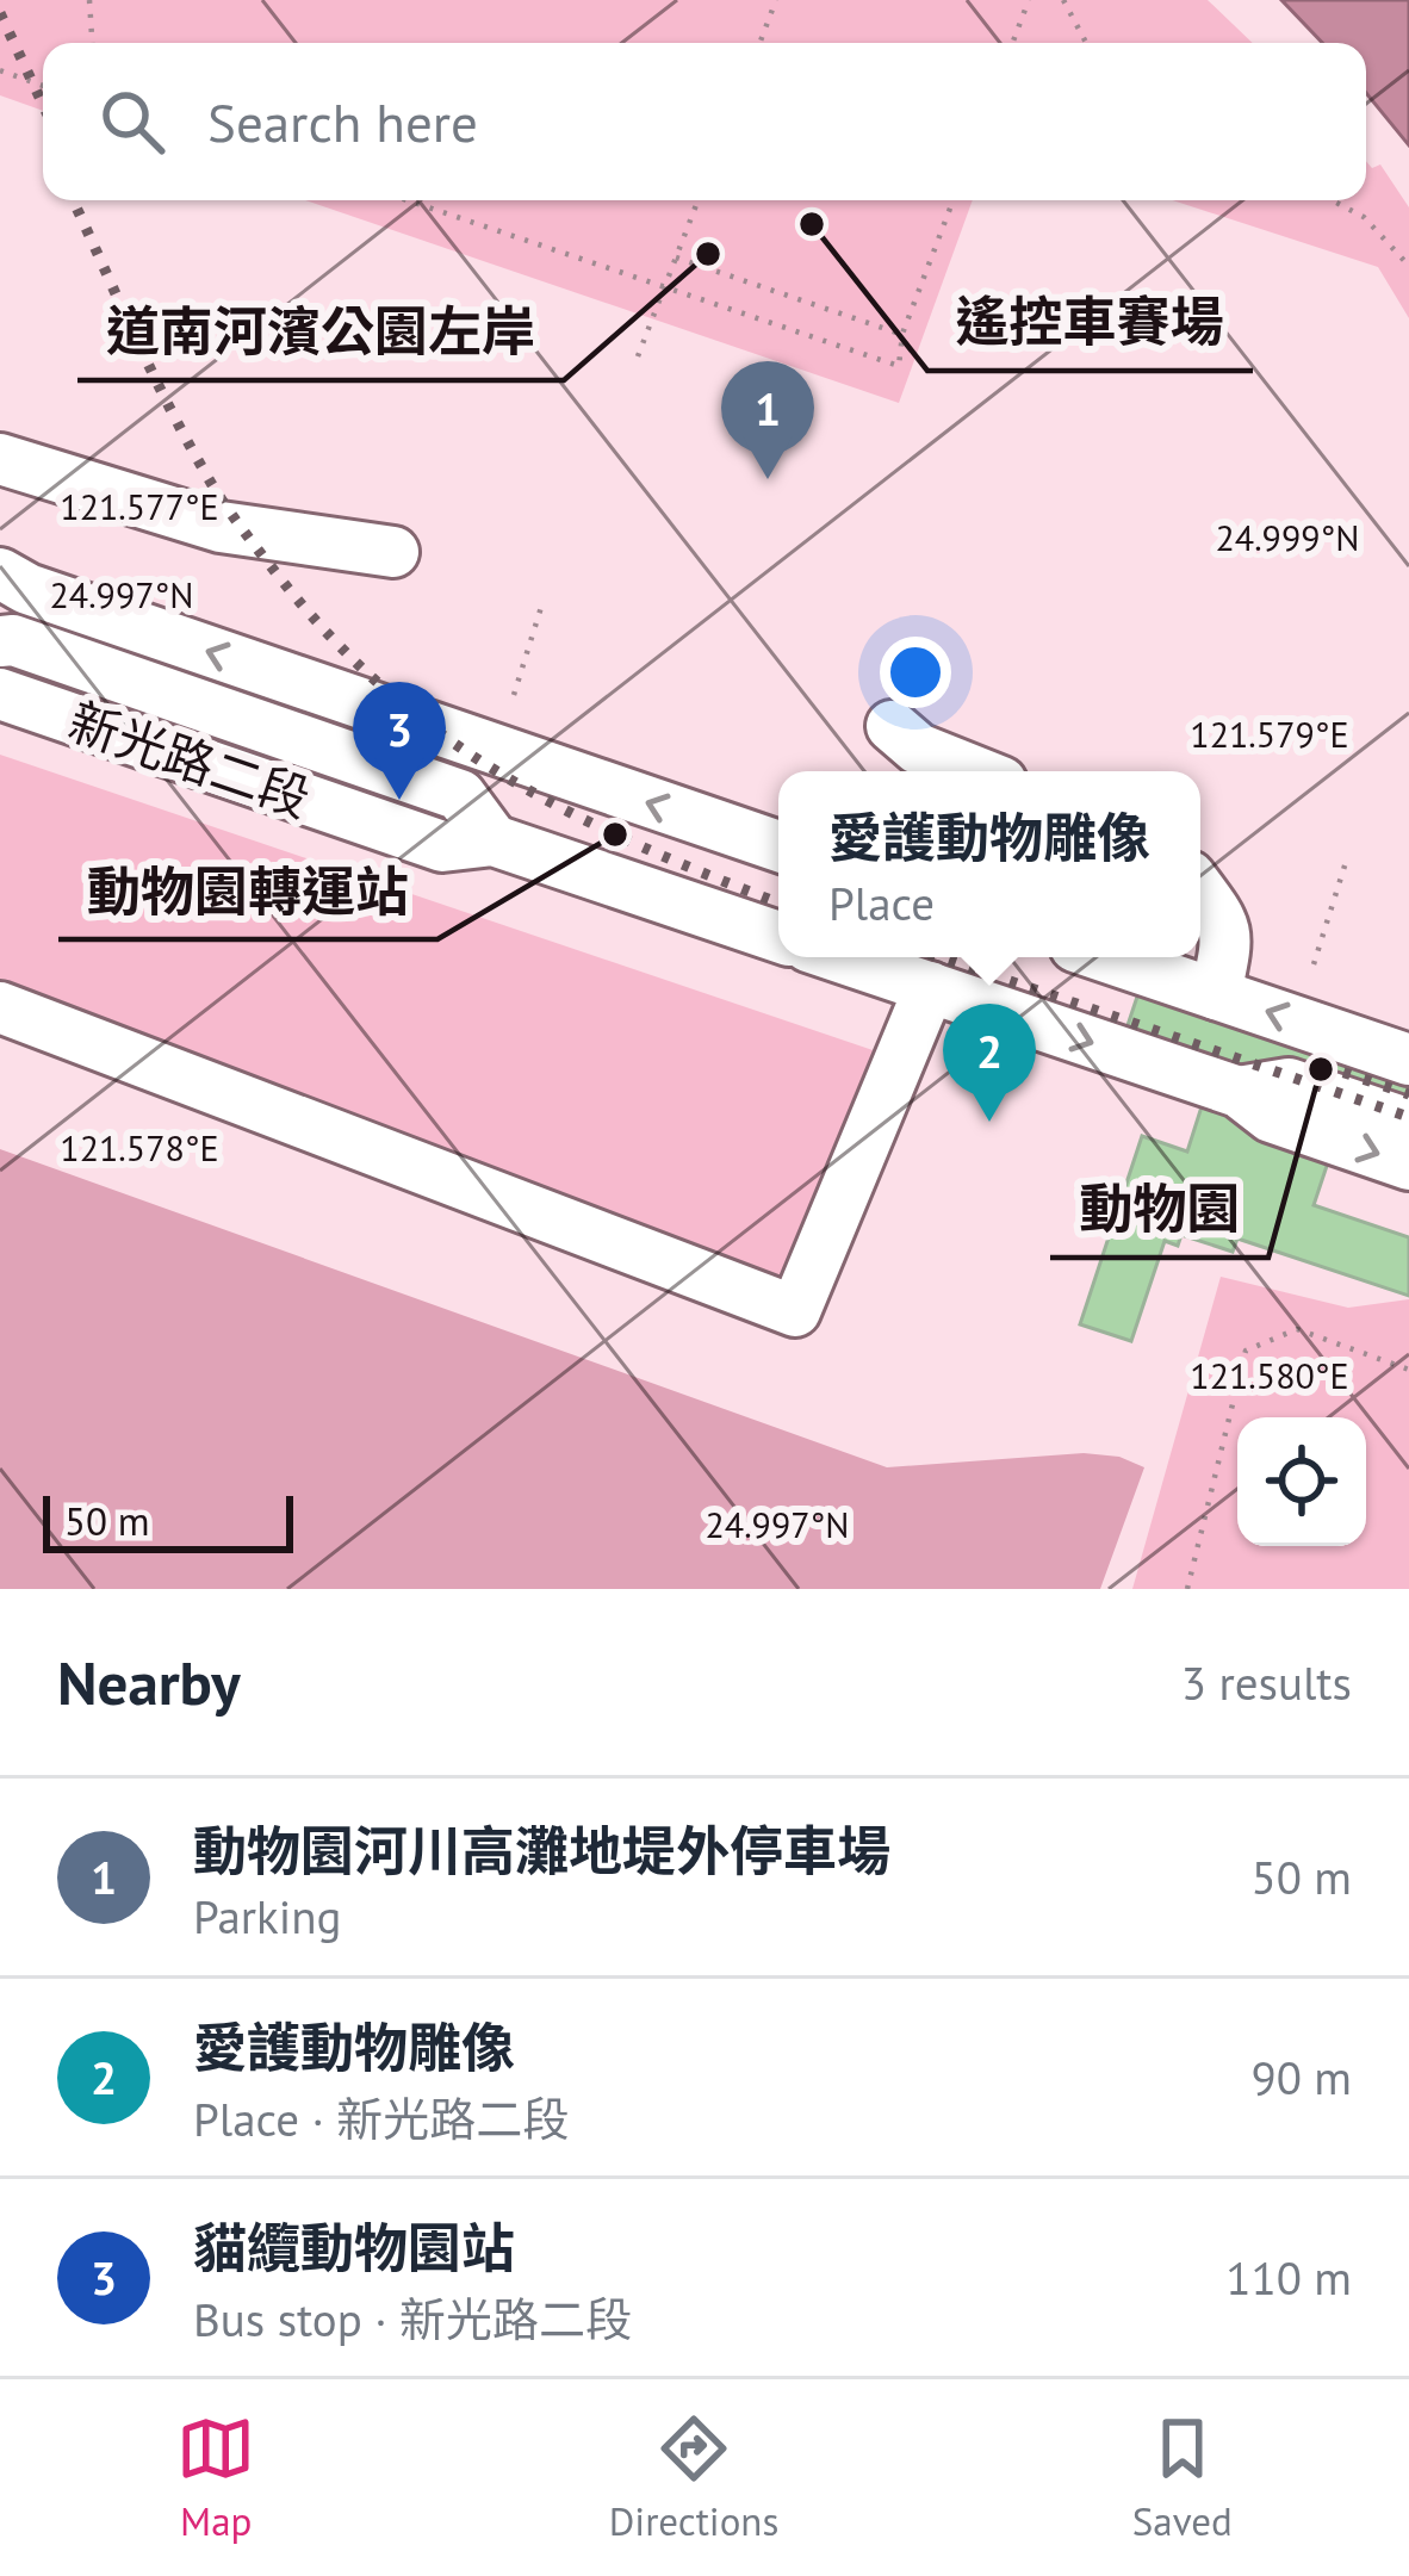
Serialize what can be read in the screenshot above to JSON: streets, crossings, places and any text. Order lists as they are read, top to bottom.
{
  "streets": {
    "street": ["新光路二段"]
  },
  "places": [
    "遙控車賽場",
    "道南河濱公園左岸",
    "動物園轉運站",
    "動物園"
  ],
  "scale_bar": "50 m",
  "page": {
    "search": "Search here",
    "pins": ["1", "3", "2"],
    "popup": ["愛護動物雕像", "Place"],
    "scale": "50 m",
    "heading": ["Nearby", "3 results"],
    "list": [
      {
        "mark": "1",
        "name": "動物園河川高灘地堤外停車場",
        "note": "Parking",
        "value": "50 m"
      },
      {
        "mark": "2",
        "name": "愛護動物雕像",
        "note": "Place · 新光路二段",
        "value": "90 m"
      },
      {
        "mark": "3",
        "name": "貓纜動物園站",
        "note": "Bus stop · 新光路二段",
        "value": "110 m"
      }
    ],
    "nav": ["Map", "Directions", "Saved"]
  },
  "coordinates": [
    "121.577°E",
    "24.999°N",
    "24.997°N",
    "121.579°E",
    "121.578°E",
    "121.580°E"
  ]
}
